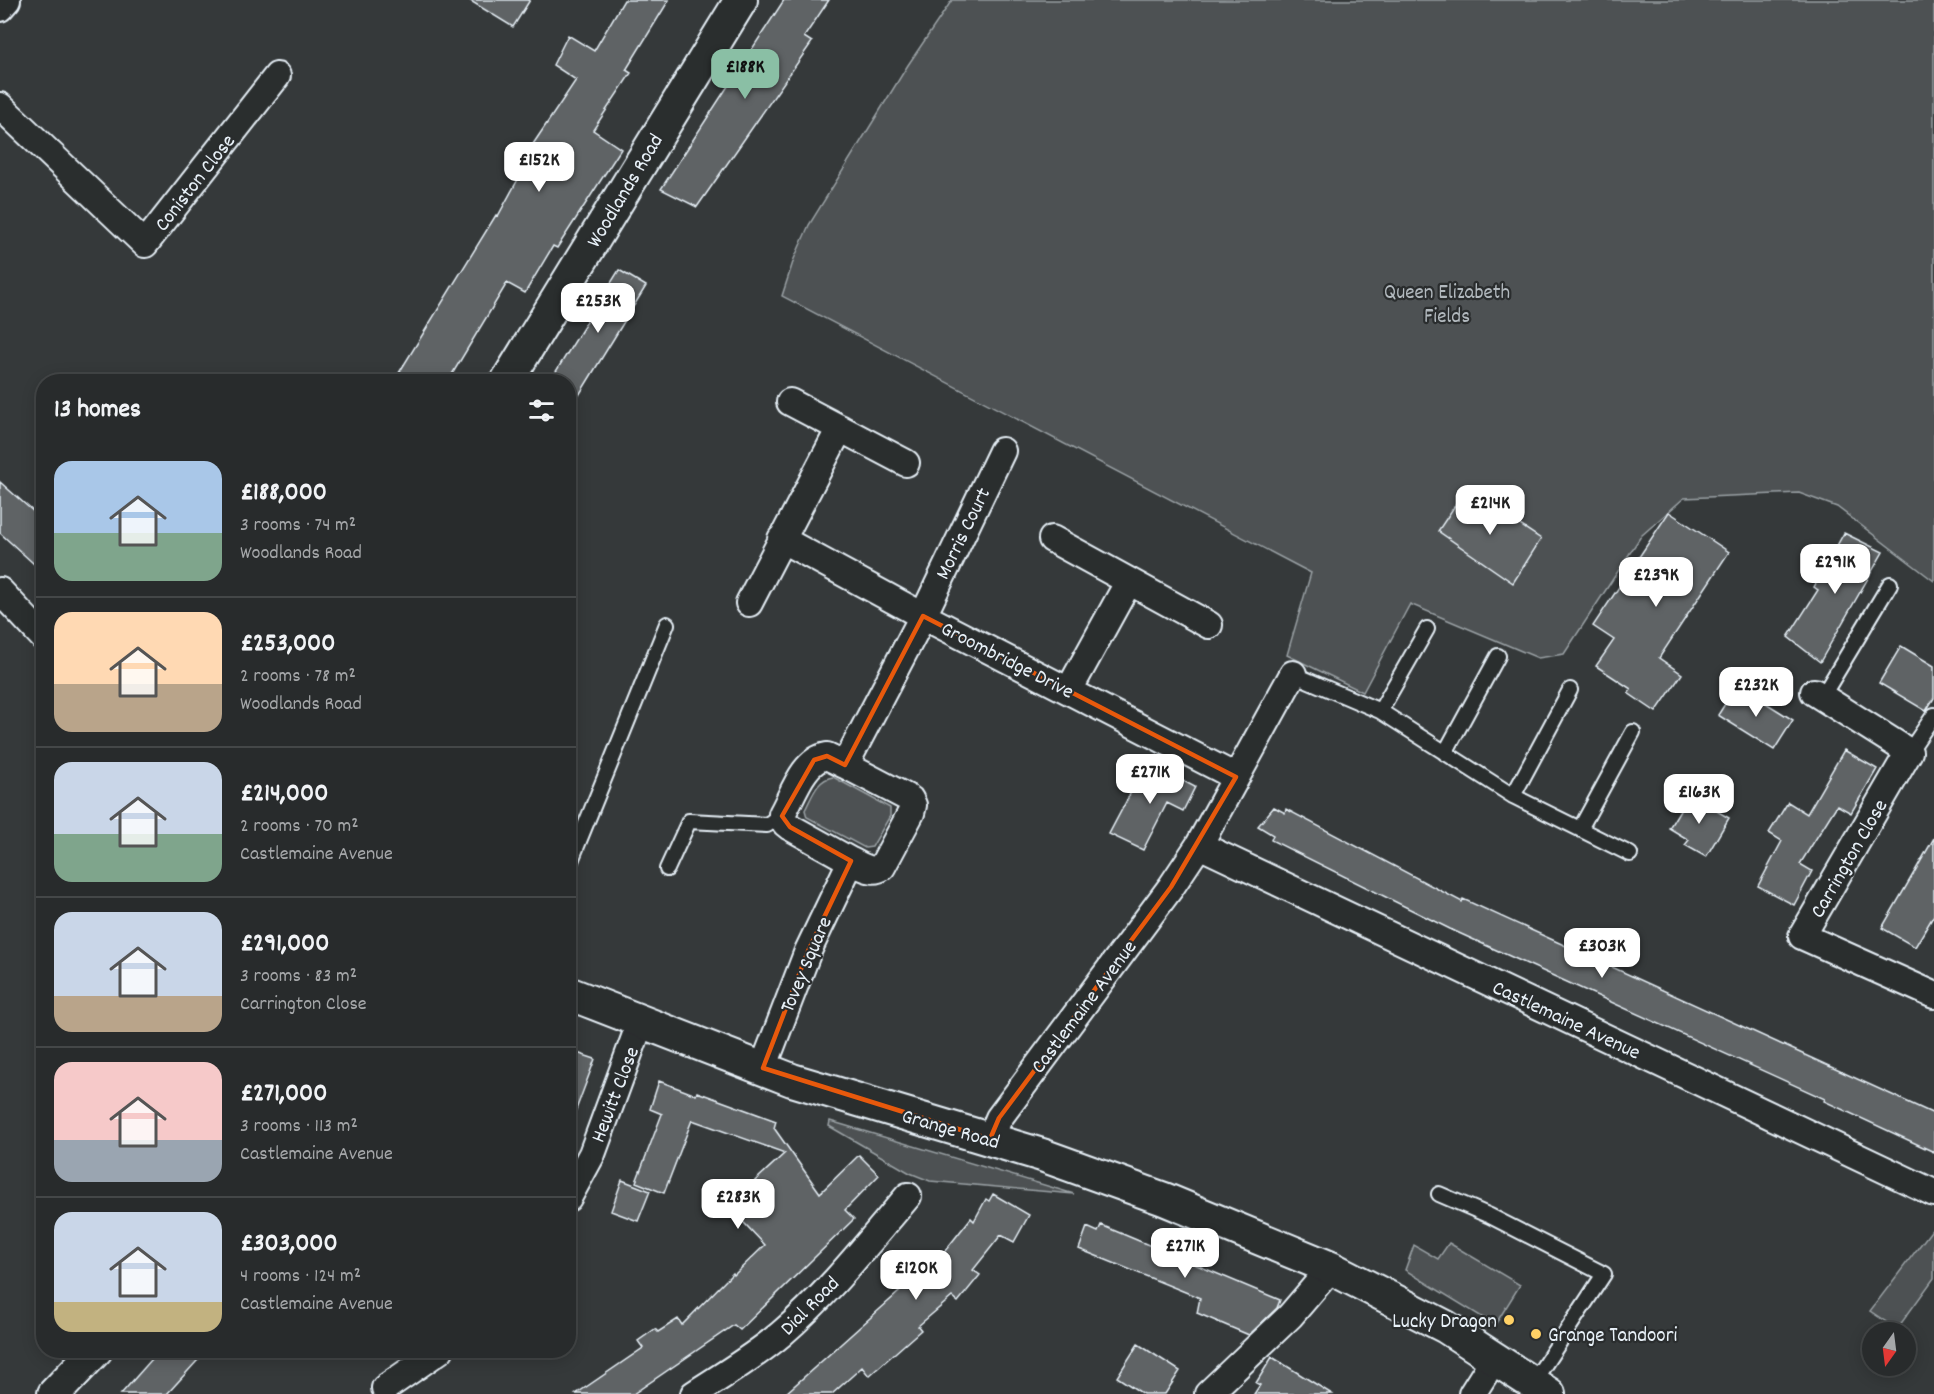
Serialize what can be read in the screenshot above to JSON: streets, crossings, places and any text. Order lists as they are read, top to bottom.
{
  "streets": {
    "street": [
      "Coniston Close",
      "Woodlands Road",
      "Morris Court",
      "Groombridge Drive",
      "Carrington Close",
      "Tovey Square",
      "Castlemaine Avenue",
      "Hewitt Close",
      "Grange Road",
      "Dial Road"
    ]
  },
  "crossings": [
    ["Morris Court", "Groombridge Drive"],
    ["Groombridge Drive", "Castlemaine Avenue"],
    ["Tovey Square", "Grange Road"],
    ["Castlemaine Avenue", "Grange Road"],
    ["Hewitt Close", "Grange Road"]
  ],
  "parks": ["Queen Elizabeth Fields"],
  "places": ["Lucky Dragon", "Grange Tandoori"],
  "north": "bottom",
  "page": {
    "price": [
      "£188K",
      "£152K",
      "£253K",
      "£214K",
      "£291K",
      "£239K",
      "£232K",
      "£271K",
      "£163K",
      "£303K",
      "£283K",
      "£271K",
      "£120K"
    ],
    "heading": "13 homes",
    "list": [
      {
        "name": "£188,000",
        "note": "3 rooms · 74 m² · Woodlands Road"
      },
      {
        "name": "£253,000",
        "note": "2 rooms · 78 m² · Woodlands Road"
      },
      {
        "name": "£214,000",
        "note": "2 rooms · 70 m² · Castlemaine Avenue"
      },
      {
        "name": "£291,000",
        "note": "3 rooms · 83 m² · Carrington Close"
      },
      {
        "name": "£271,000",
        "note": "3 rooms · 113 m² · Castlemaine Avenue"
      },
      {
        "name": "£303,000",
        "note": "4 rooms · 124 m² · Castlemaine Avenue"
      }
    ]
  }
}
